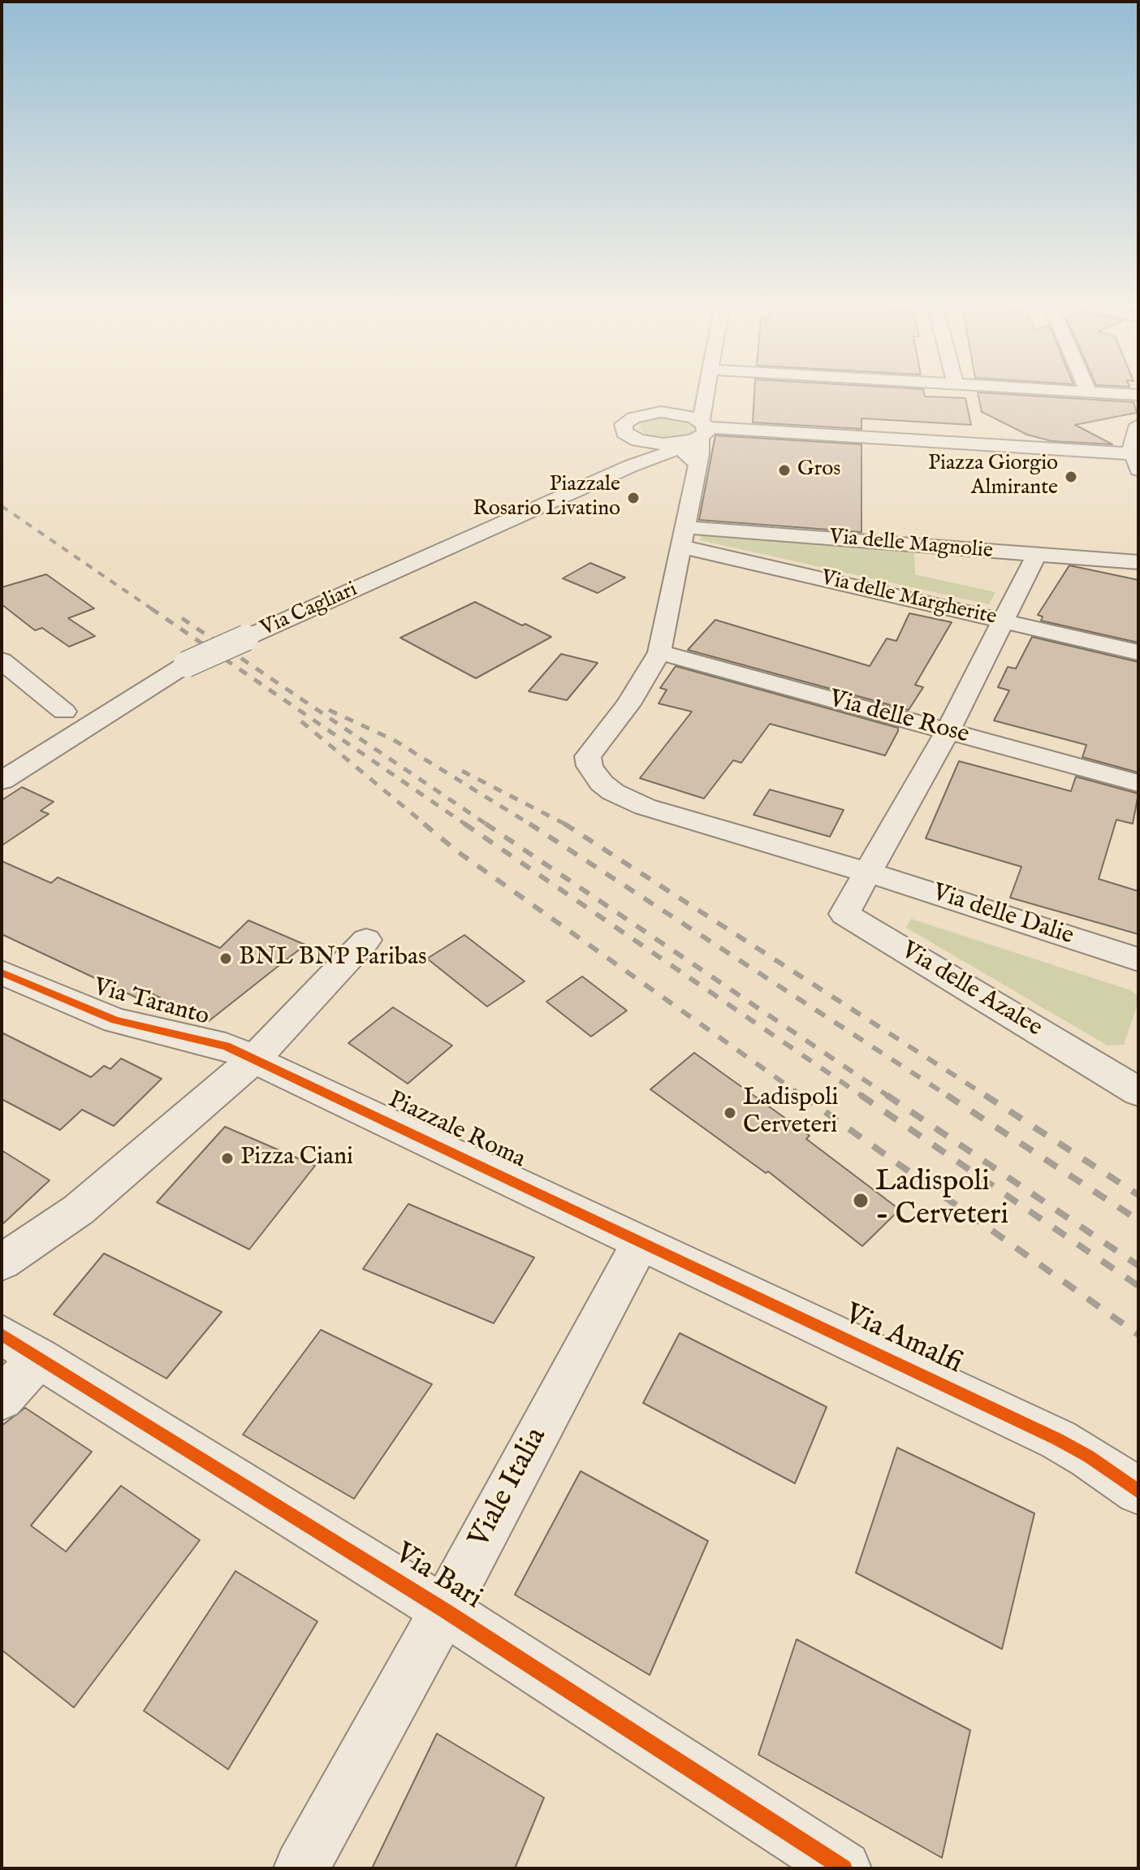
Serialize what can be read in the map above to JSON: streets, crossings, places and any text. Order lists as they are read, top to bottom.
{
  "streets": {
    "street": [
      "Via delle Magnolie",
      "Via delle Margherite",
      "Via Cagliari",
      "Via delle Rose",
      "Via delle Dalie",
      "Via delle Azalee",
      "Via Taranto",
      "Piazzale Roma",
      "Via Amalfi",
      "Viale Italia",
      "Via Bari"
    ]
  },
  "crossings": [
    ["Via delle Magnolie", "Via delle Margherite"],
    ["Via delle Rose", "Via delle Dalie"],
    ["Via delle Dalie", "Via delle Azalee"],
    ["Via Taranto", "Piazzale Roma"],
    ["Piazzale Roma", "Via Amalfi"],
    ["Piazzale Roma", "Viale Italia"],
    ["Via Amalfi", "Viale Italia"],
    ["Viale Italia", "Via Bari"]
  ],
  "places": [
    "Gros",
    "Piazza Giorgio Almirante",
    "Piazzale Rosario Livatino",
    "BNL BNP Paribas",
    "Ladispoli Cerveteri",
    "Pizza Ciani",
    "Ladispoli - Cerveteri"
  ]
}
